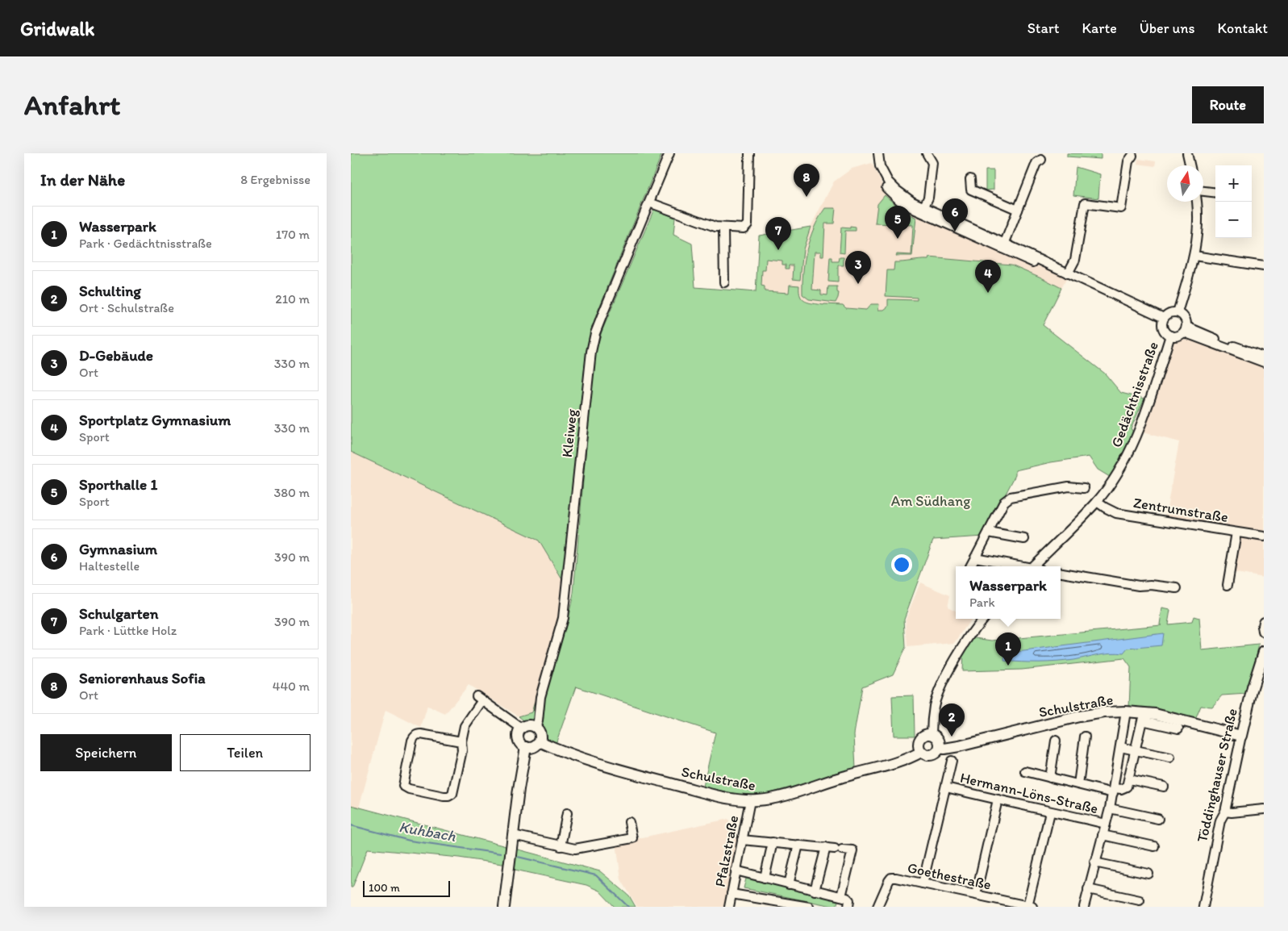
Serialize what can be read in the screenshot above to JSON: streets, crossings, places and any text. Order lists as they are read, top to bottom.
{
  "streets": {
    "main road": ["Schulstraße", "Töddinghauser Straße"],
    "street": [
      "Gedächtnisstraße",
      "Kleiweg",
      "Zentrumstraße",
      "Hermann-Löns-Straße",
      "Pfalzstraße",
      "Goethestraße"
    ]
  },
  "crossings": [
    ["Gedächtnisstraße", "Zentrumstraße"],
    ["Kleiweg", "Schulstraße"],
    ["Schulstraße", "Töddinghauser Straße"],
    ["Schulstraße", "Pfalzstraße"],
    ["Hermann-Löns-Straße", "Goethestraße"]
  ],
  "water": ["Kuhbach"],
  "parks": ["Am Südhang"],
  "scale_bar": "100 m",
  "north": "top",
  "page": {
    "header": "Gridwalk",
    "nav": [
      "Start",
      "Karte",
      "Über uns",
      "Kontakt"
    ],
    "buttons": [
      "Route",
      ["Speichern", "Teilen"]
    ],
    "title": "Anfahrt",
    "heading": ["In der Nähe", "8 Ergebnisse"],
    "pins": [
      "8",
      "6",
      "5",
      "7",
      "3",
      "4",
      "1",
      "2"
    ],
    "map_buttons": ["+", "−"],
    "list": [
      {
        "mark": "1",
        "name": "Wasserpark",
        "note": "Park · Gedächtnisstraße",
        "value": "170 m"
      },
      {
        "mark": "2",
        "name": "Schulting",
        "note": "Ort · Schulstraße",
        "value": "210 m"
      },
      {
        "mark": "3",
        "name": "D-Gebäude",
        "note": "Ort",
        "value": "330 m"
      },
      {
        "mark": "4",
        "name": "Sportplatz Gymnasium",
        "note": "Sport",
        "value": "330 m"
      },
      {
        "mark": "5",
        "name": "Sporthalle 1",
        "note": "Sport",
        "value": "380 m"
      },
      {
        "mark": "6",
        "name": "Gymnasium",
        "note": "Haltestelle",
        "value": "390 m"
      },
      {
        "mark": "7",
        "name": "Schulgarten",
        "note": "Park · Lüttke Holz",
        "value": "390 m"
      },
      {
        "mark": "8",
        "name": "Seniorenhaus Sofia",
        "note": "Ort",
        "value": "440 m"
      }
    ],
    "popup": ["Wasserpark", "Park"],
    "scale": "100 m"
  }
}
